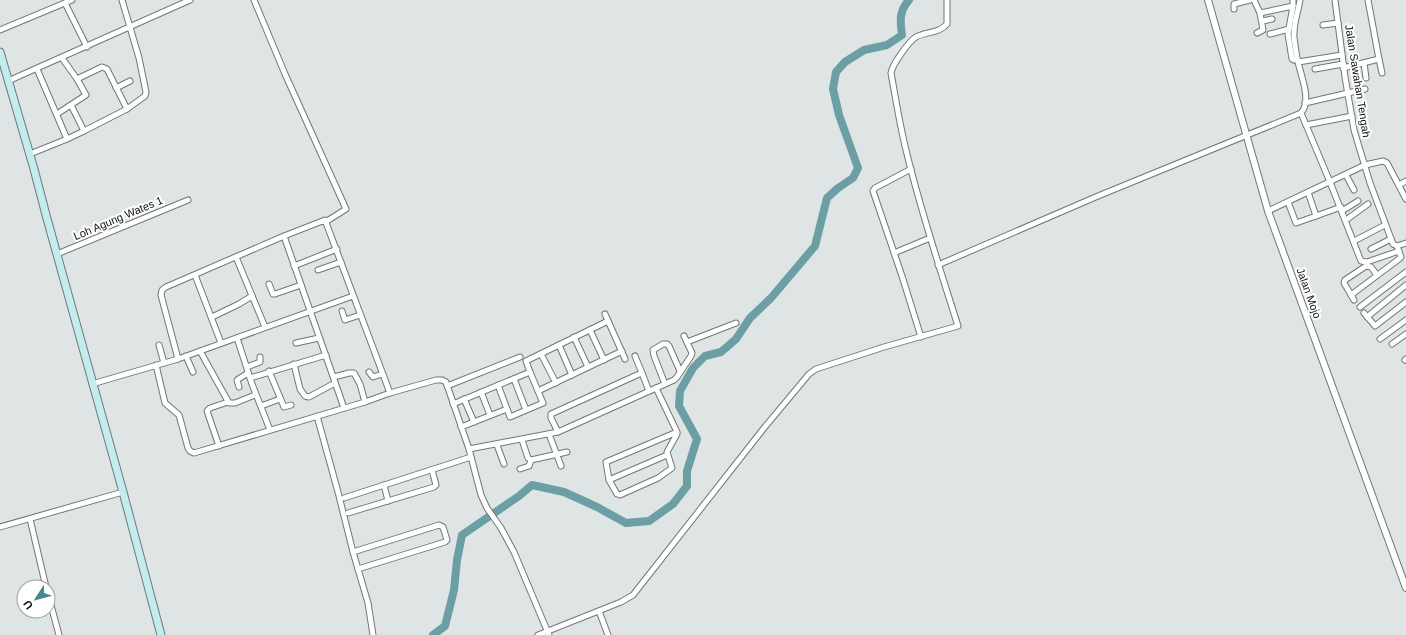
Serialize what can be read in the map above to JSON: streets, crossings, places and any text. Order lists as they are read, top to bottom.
{
  "streets": {
    "street": ["Jalan Sawahan Tengah", "Loh Agung Wates 1", "Jalan Mojo"]
  },
  "north": "bottom left"
}
